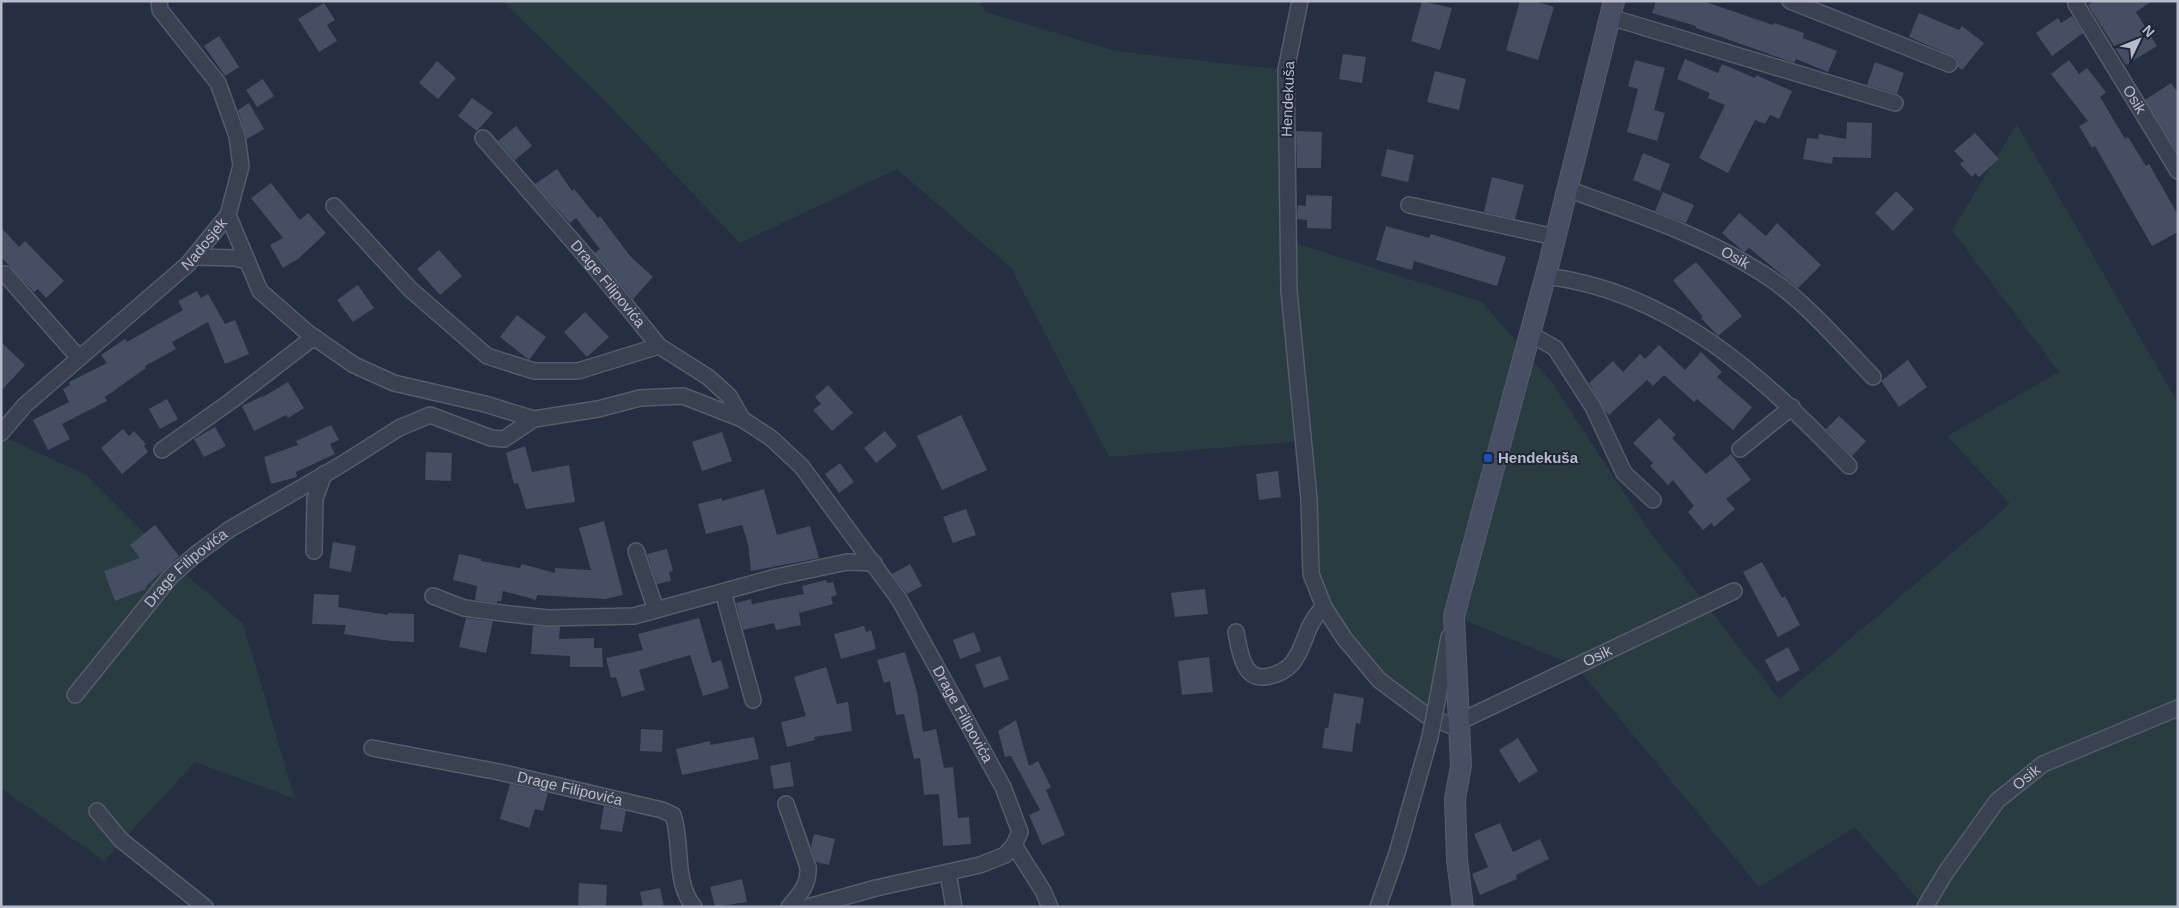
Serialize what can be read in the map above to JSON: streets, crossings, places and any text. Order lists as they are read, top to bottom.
{
  "streets": {
    "street": [
      "Hendekuša",
      "Osik",
      "Nadosjek",
      "Drage Filipovića"
    ]
  },
  "crossings": [
    ["Hendekuša", "Osik"],
    ["Nadosjek", "Drage Filipovića"]
  ],
  "places": {
    "transit": ["Hendekuša"]
  },
  "north": "top right"
}
